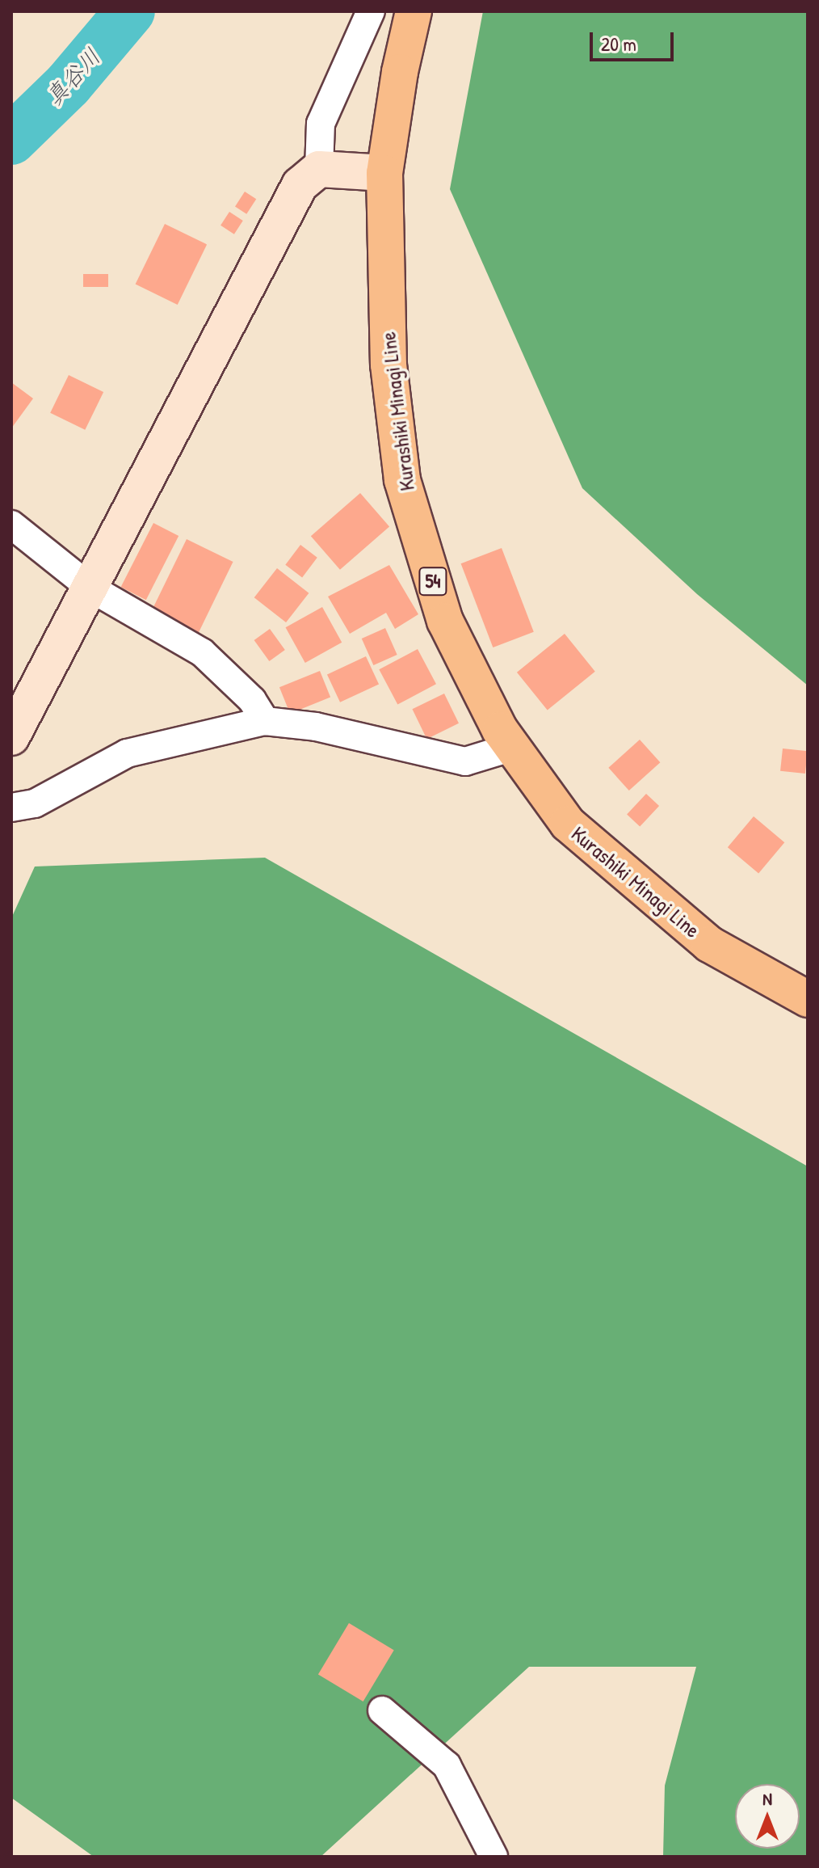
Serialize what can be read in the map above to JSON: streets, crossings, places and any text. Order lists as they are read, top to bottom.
{
  "streets": {
    "main road": ["Kurashiki Minagi Line", "54"]
  },
  "water": ["真谷川"],
  "scale_bar": "20 m",
  "north": "top"
}
